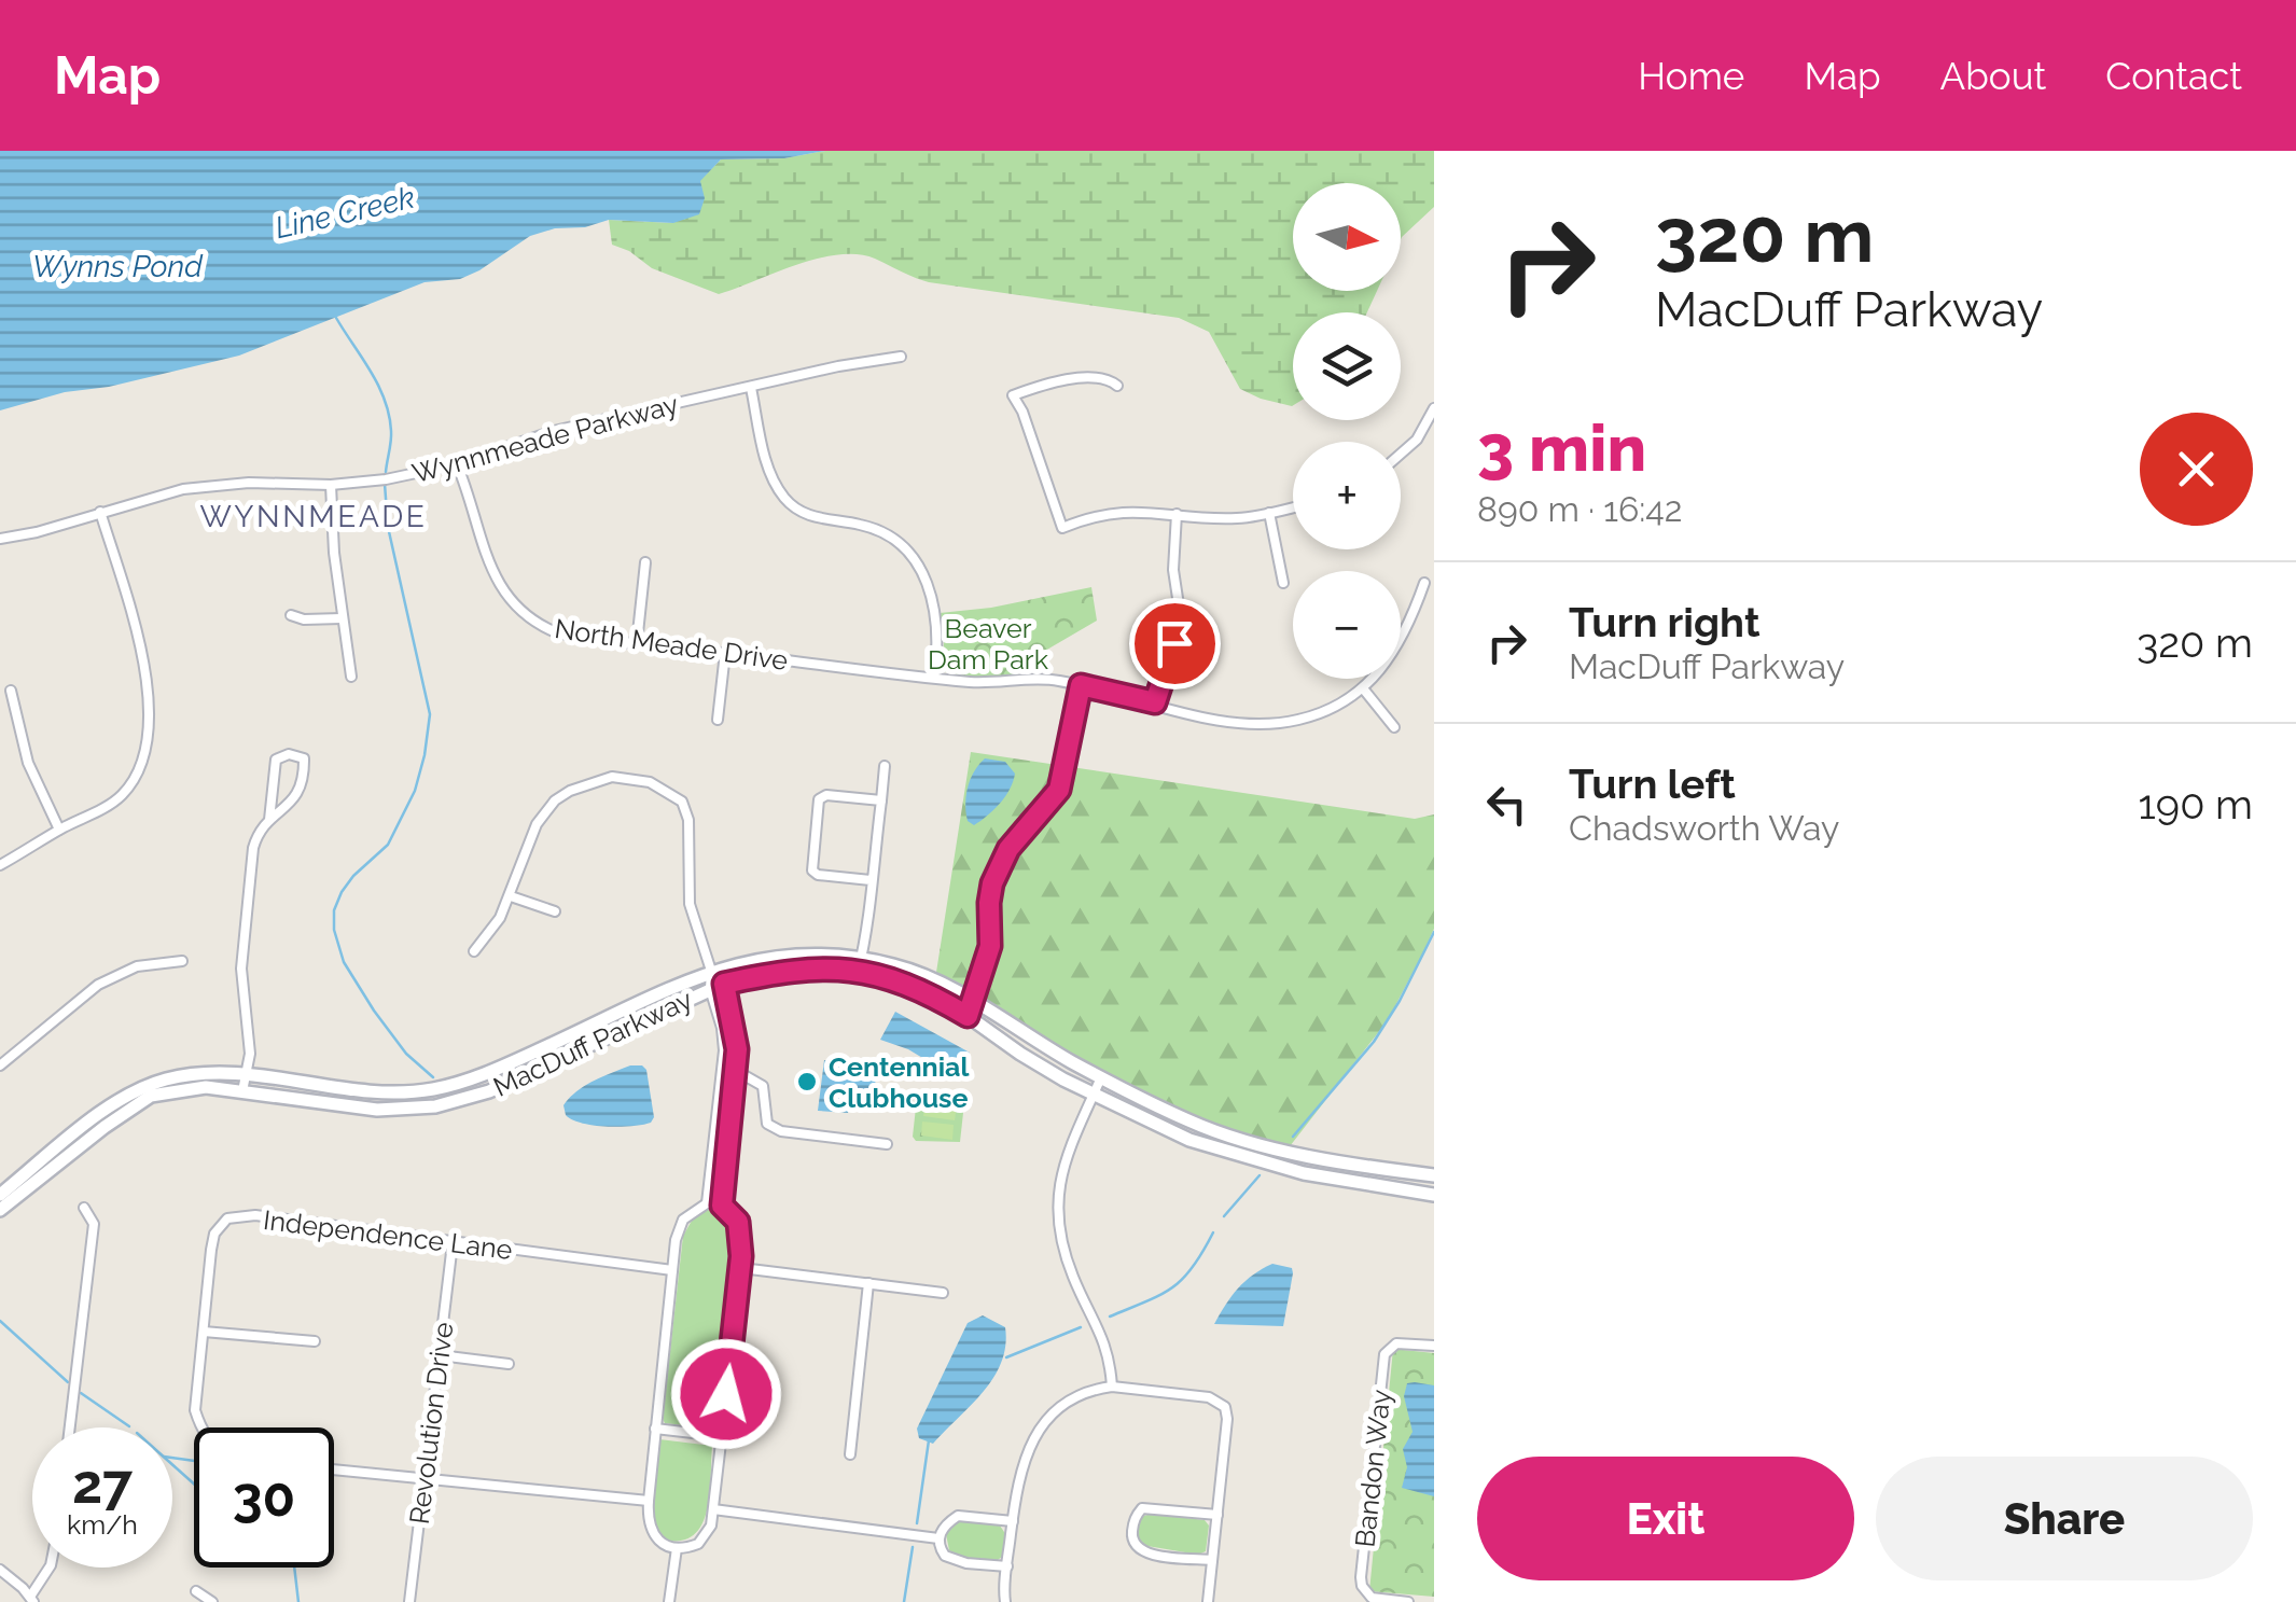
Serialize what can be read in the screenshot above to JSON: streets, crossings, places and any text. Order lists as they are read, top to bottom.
{
  "streets": {
    "street": [
      "Wynnmeade Parkway",
      "North Meade Drive",
      "MacDuff Parkway",
      "Independence Lane",
      "Revolution Drive",
      "Bandon Way"
    ]
  },
  "crossings": [
    ["Wynnmeade Parkway", "North Meade Drive"],
    ["Independence Lane", "Revolution Drive"]
  ],
  "districts": ["WYNNMEADE"],
  "water": ["Line Creek", "Wynns Pond"],
  "parks": ["Beaver Dam Park"],
  "places": ["Centennial Clubhouse"],
  "north": "right",
  "page": {
    "header": "Map",
    "nav": [
      "Home",
      "Map",
      "About",
      "Contact"
    ],
    "turn": ["320 m", "MacDuff Parkway"],
    "map_buttons": ["+", "−"],
    "heading": ["3 min", "890 m · 16:42"],
    "list": [
      {
        "name": "Turn right",
        "note": "MacDuff Parkway",
        "value": "320 m"
      },
      {
        "name": "Turn left",
        "note": "Chadsworth Way",
        "value": "190 m"
      }
    ],
    "speed": "27 km/h",
    "limit": "30",
    "buttons": ["Exit", "Share"]
  }
}
